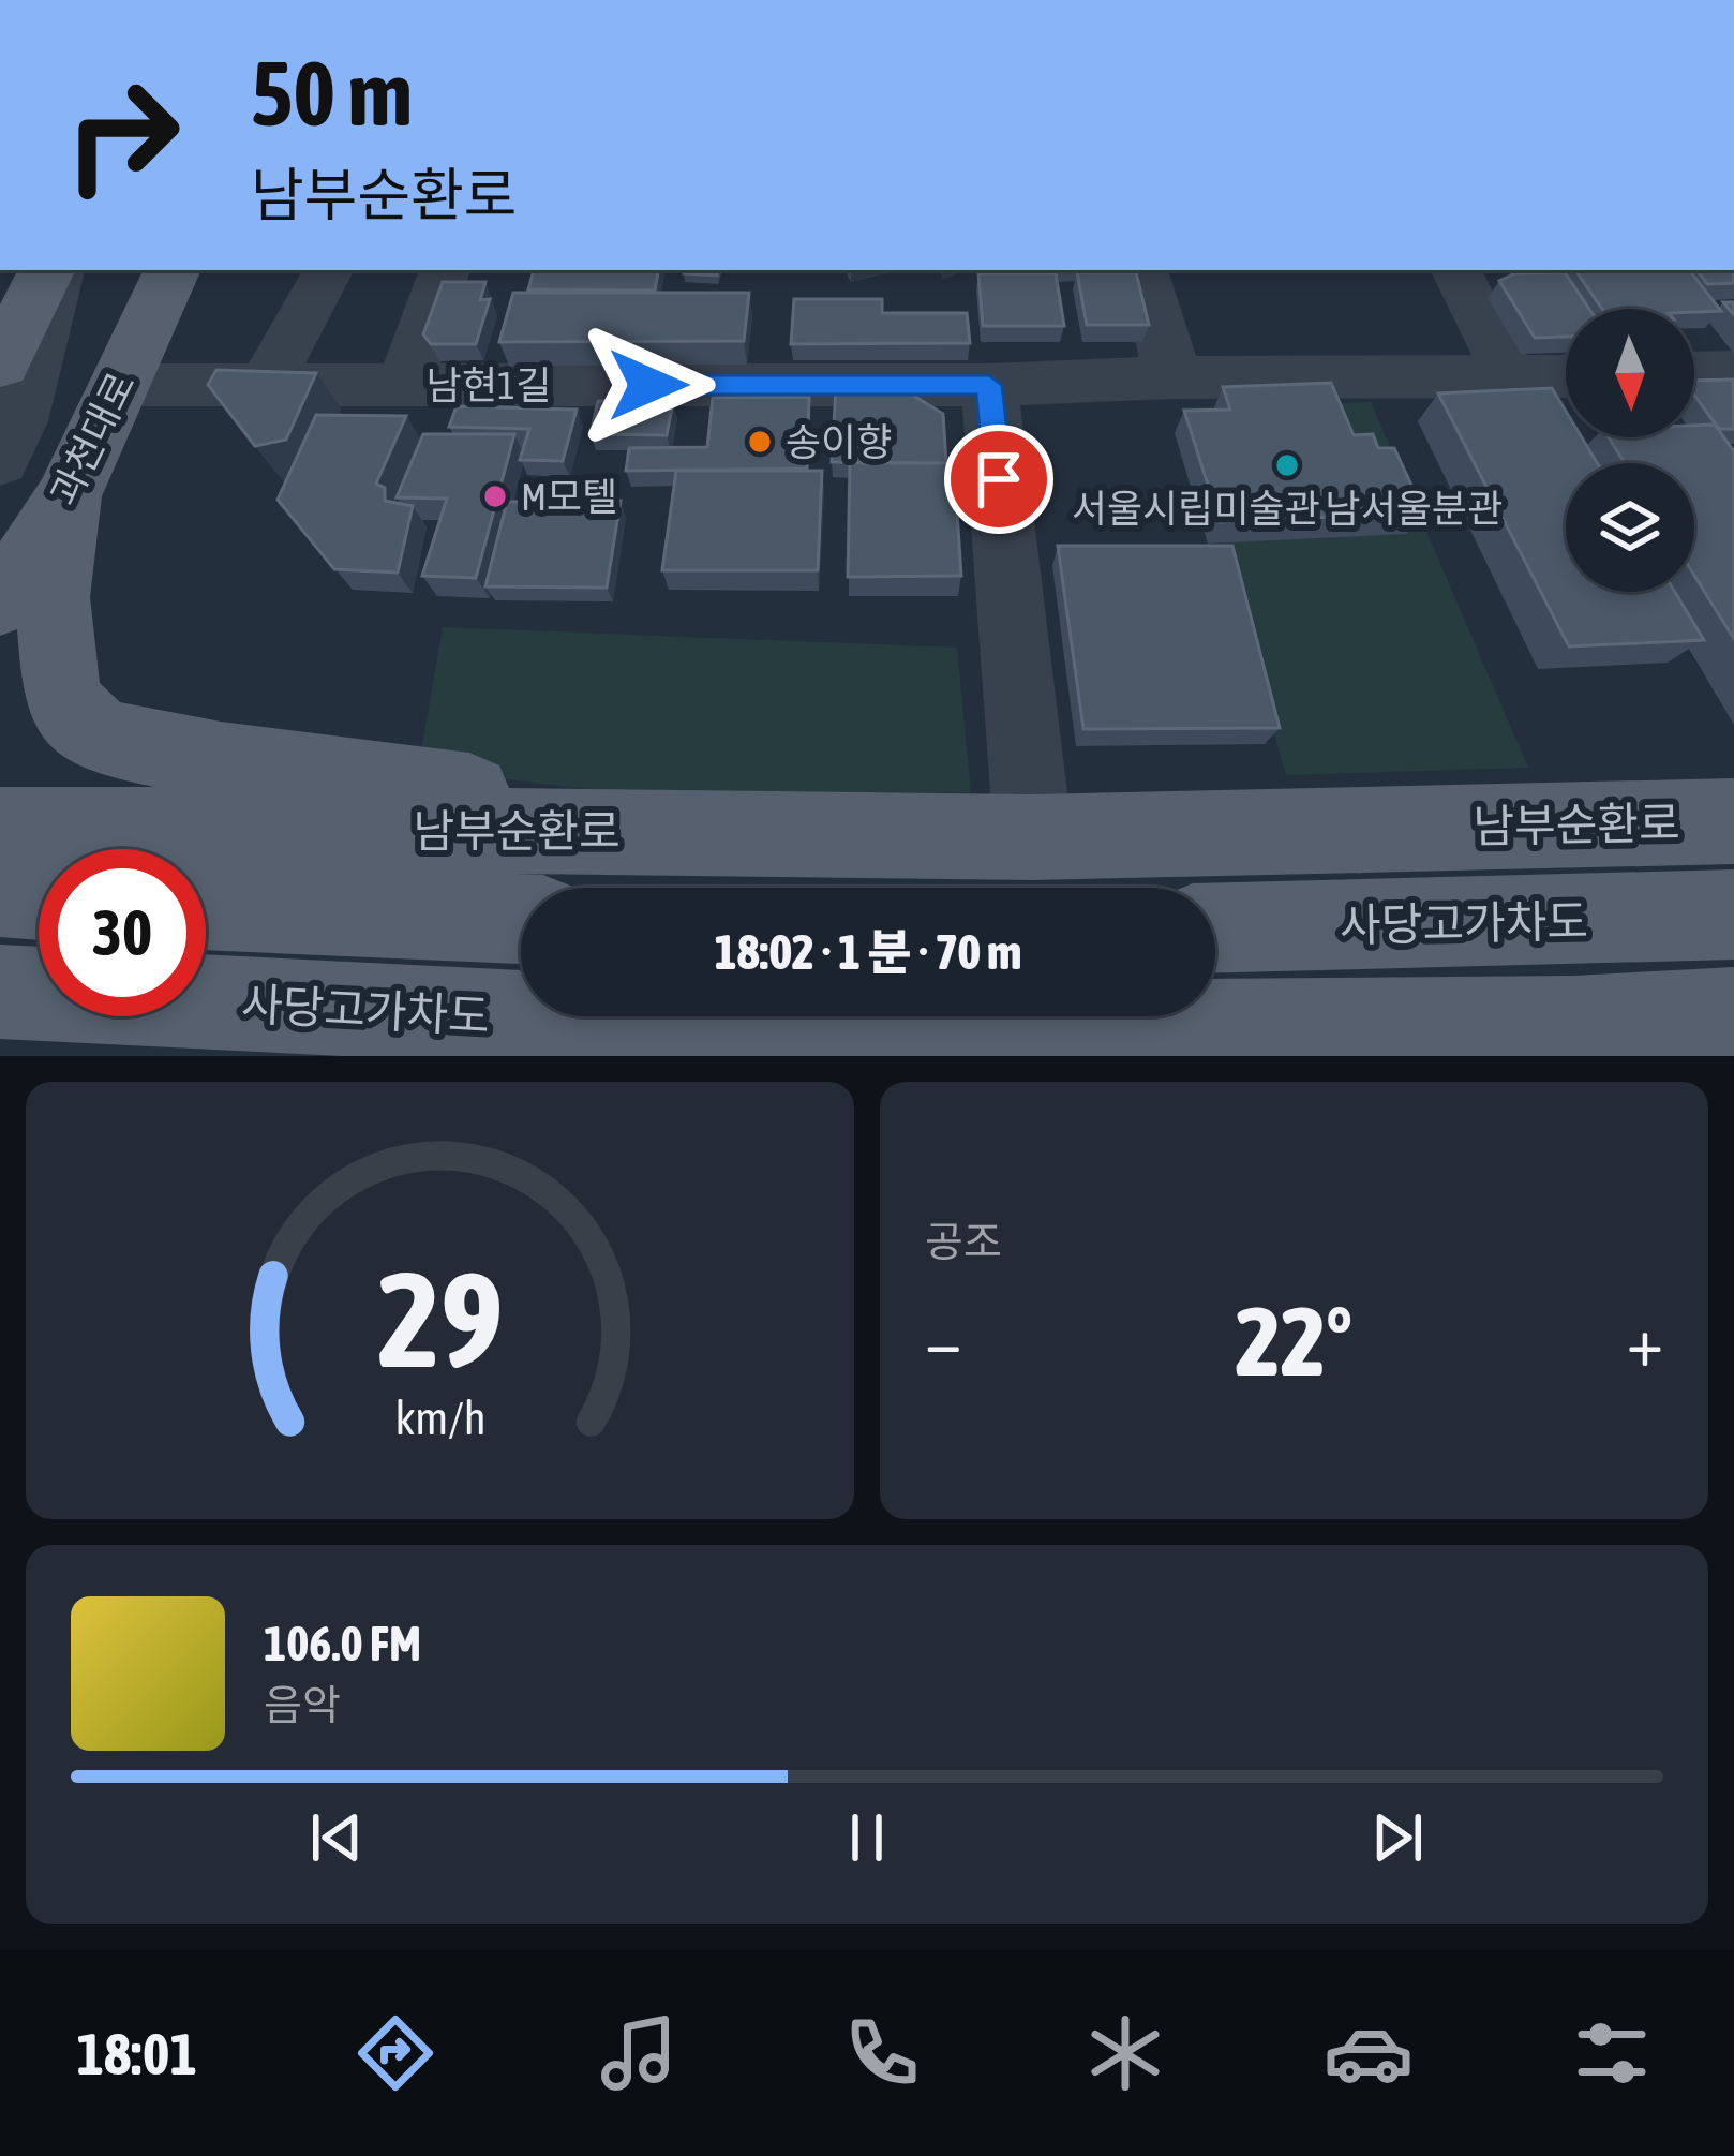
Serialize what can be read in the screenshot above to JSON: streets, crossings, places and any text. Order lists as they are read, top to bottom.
{
  "streets": {
    "main road": ["과천대로", "남부순환로", "사당고가차도"],
    "street": ["남현1길"]
  },
  "crossings": [
    ["남현1길", "과천대로"]
  ],
  "places": ["송이향", "서울시립미술관 남서울분관", "M모텔"],
  "north": "bottom",
  "page": {
    "turn": ["50 m", "남부순환로"],
    "limit": "30",
    "trip": "18:02 · 1 분 · 70 m",
    "tile": "공조",
    "heat": ["−", "22°", "+"],
    "song": ["106.0 FM", "음악"],
    "tabs": "18:01",
    "gauge": ["29", "km/h"]
  }
}
